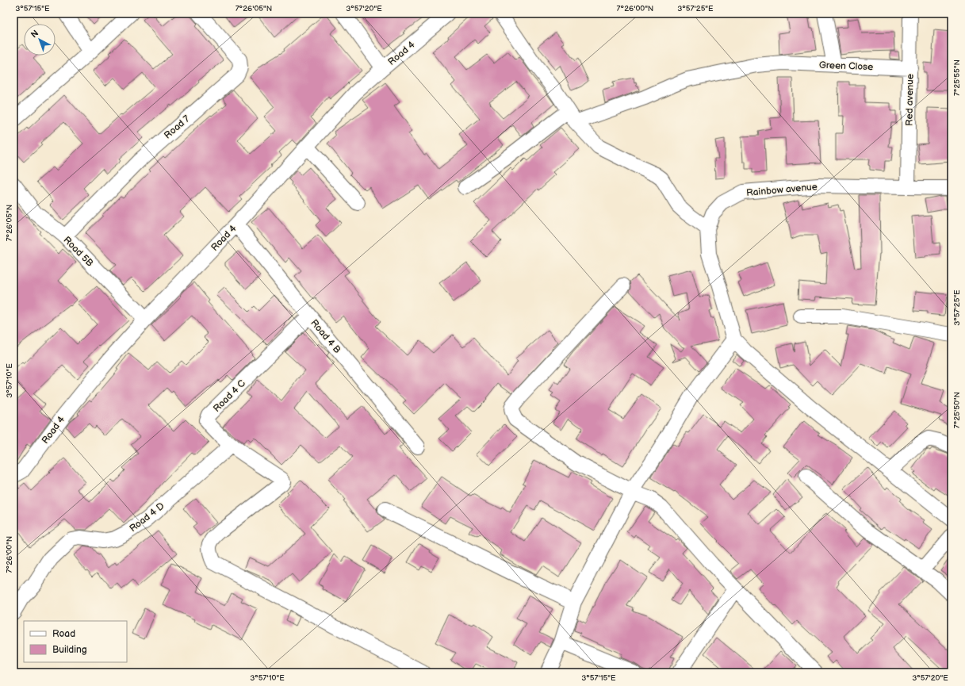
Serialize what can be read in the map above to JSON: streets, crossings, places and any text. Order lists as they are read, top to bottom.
{
  "streets": {
    "street": [
      "Road 4",
      "Green Close",
      "Red avenue",
      "Road 7",
      "Rainbow avenue",
      "Road 5B",
      "Road 4 B",
      "Road 4 C",
      "Road 4 D"
    ]
  },
  "crossings": [
    ["Road 4", "Road 5B"],
    ["Road 4", "Road 4 B"],
    ["Green Close", "Red avenue"],
    ["Red avenue", "Rainbow avenue"],
    ["Road 7", "Road 5B"],
    ["Road 4 B", "Road 4 C"],
    ["Road 4 C", "Road 4 D"]
  ],
  "legend": ["Road", "Building"],
  "north": "top left",
  "coordinates": [
    "3°57'15\"E",
    "7°26'05\"N",
    "3°57'20\"E",
    "7°26'00\"N",
    "3°57'25\"E",
    "7°25'55\"N",
    "3°57'10\"E",
    "7°25'50\"N"
  ]
}
